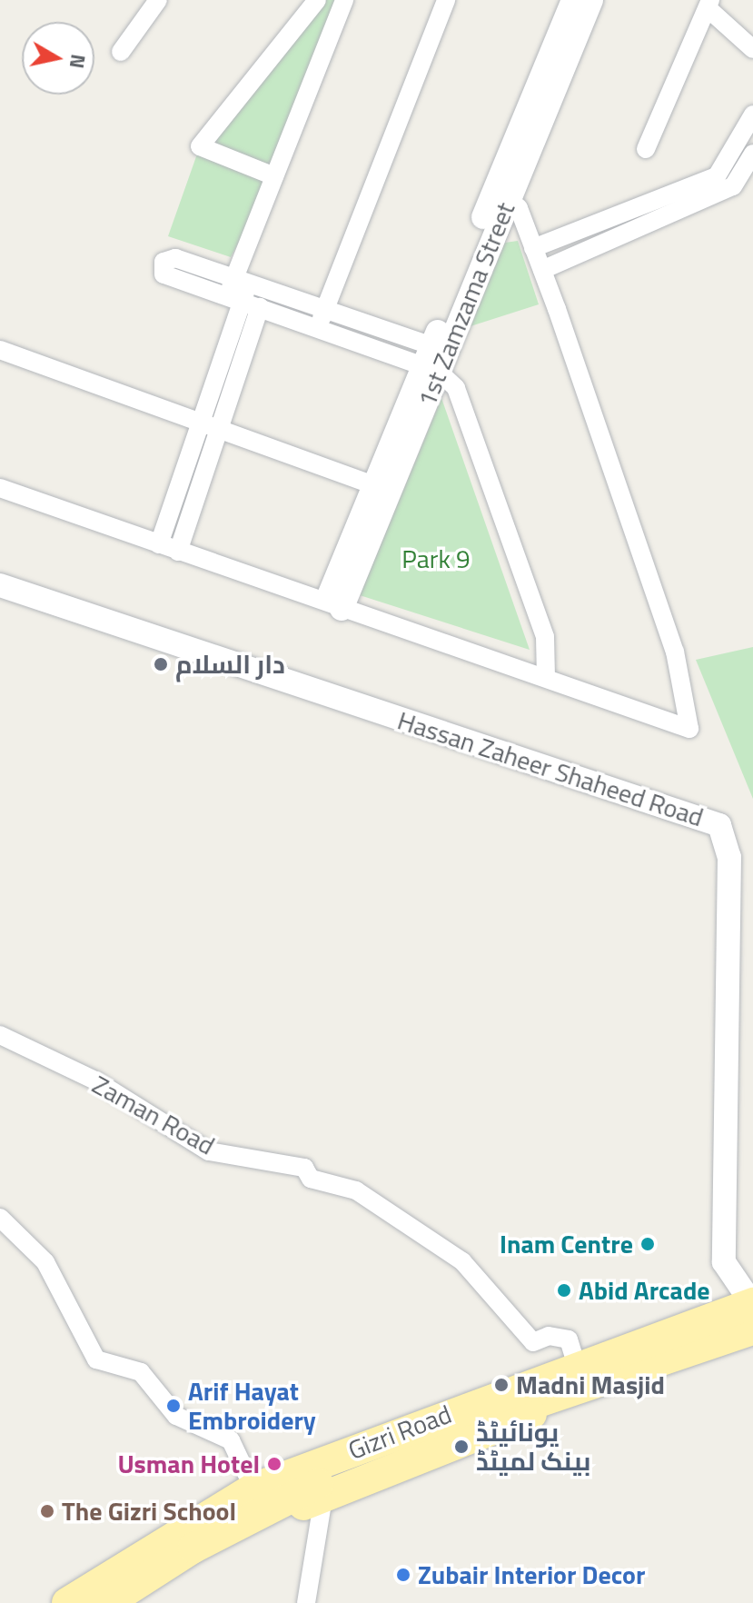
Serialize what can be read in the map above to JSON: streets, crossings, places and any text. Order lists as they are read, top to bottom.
{
  "streets": {
    "main road": ["Gizri Road"],
    "street": ["1st Zamzama Street", "Hassan Zaheer Shaheed Road", "Zaman Road"]
  },
  "crossings": [
    ["Hassan Zaheer Shaheed Road", "Gizri Road"],
    ["Zaman Road", "Gizri Road"]
  ],
  "parks": ["Park 9"],
  "places": [
    "دار السلام",
    "Inam Centre",
    "Abid Arcade",
    "Madni Masjid",
    "Arif Hayat Embroidery",
    "یونائیٹڈ بینک لمیٹڈ",
    "Usman Hotel",
    "The Gizri School",
    "Zubair Interior Decor"
  ],
  "north": "right"
}
